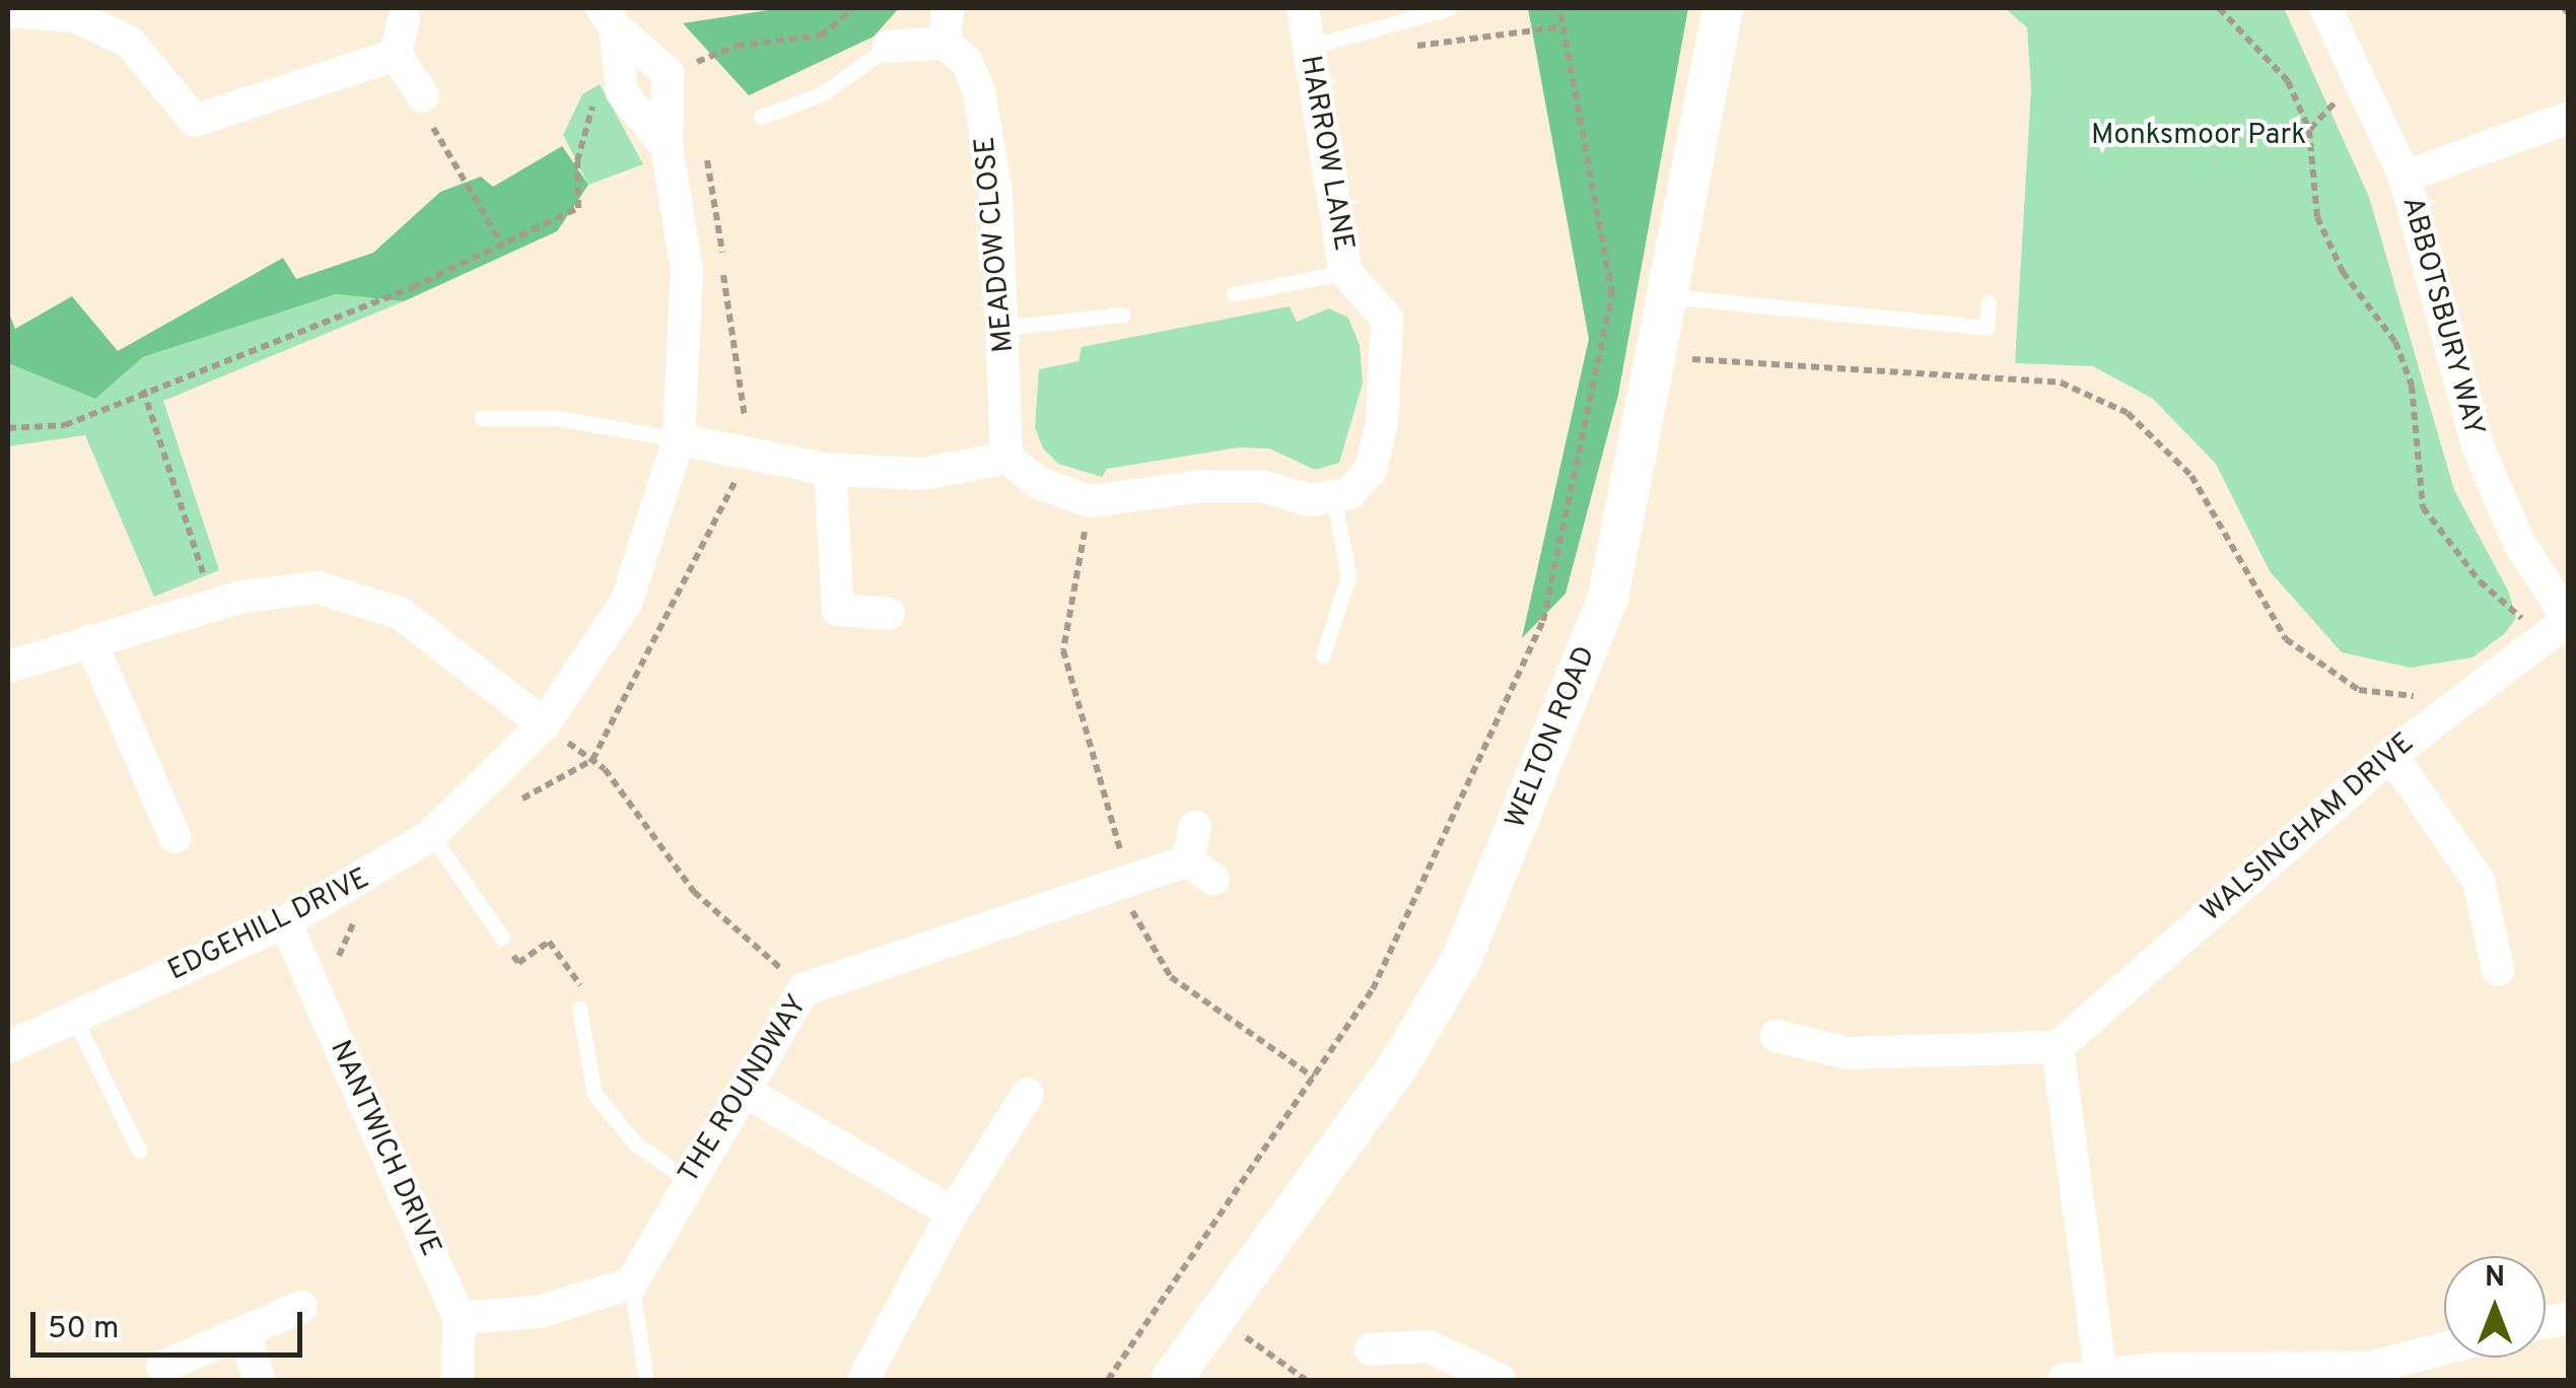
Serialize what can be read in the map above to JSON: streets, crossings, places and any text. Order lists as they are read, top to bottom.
{
  "streets": {
    "street": [
      "HARROW LANE",
      "MEADOW CLOSE",
      "ABBOTSBURY WAY",
      "WELTON ROAD",
      "WALSINGHAM DRIVE",
      "EDGEHILL DRIVE",
      "THE ROUNDWAY",
      "NANTWICH DRIVE"
    ]
  },
  "crossings": [
    ["ABBOTSBURY WAY", "WALSINGHAM DRIVE"],
    ["EDGEHILL DRIVE", "NANTWICH DRIVE"]
  ],
  "parks": ["Monksmoor Park"],
  "scale_bar": "50 m",
  "north": "top"
}
